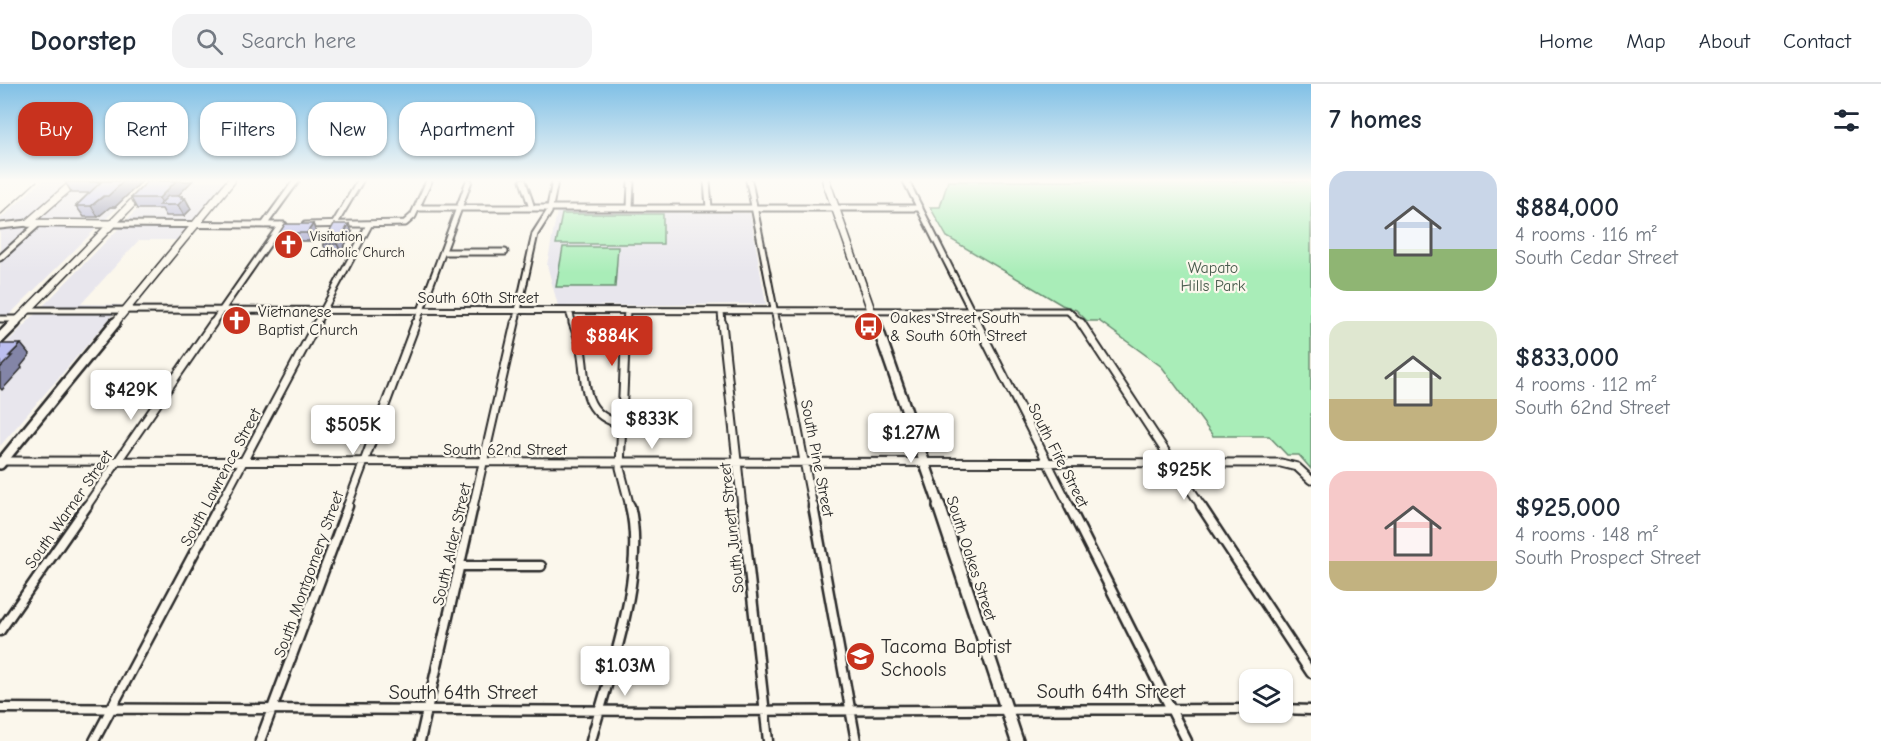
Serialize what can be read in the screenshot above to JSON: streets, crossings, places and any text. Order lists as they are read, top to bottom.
{
  "streets": {
    "street": [
      "South 60th Street",
      "South 62nd Street",
      "South Fife Street",
      "South Pine Street",
      "South Lawrence Street",
      "South Warner Street",
      "South Junett Street",
      "South Alder Street",
      "South Oakes Street",
      "South Montgomery Street",
      "South 64th Street"
    ]
  },
  "crossings": [
    ["South 60th Street", "South 62nd Street"],
    ["South 60th Street", "South Fife Street"],
    ["South 60th Street", "South Pine Street"],
    ["South 60th Street", "South Lawrence Street"],
    ["South 60th Street", "South Warner Street"],
    ["South 60th Street", "South Junett Street"],
    ["South 60th Street", "South Alder Street"],
    ["South 60th Street", "South Oakes Street"],
    ["South 60th Street", "South Montgomery Street"],
    ["South 62nd Street", "South Fife Street"],
    ["South 62nd Street", "South Pine Street"],
    ["South 62nd Street", "South Lawrence Street"],
    ["South 62nd Street", "South Warner Street"],
    ["South 62nd Street", "South Junett Street"],
    ["South 62nd Street", "South Alder Street"],
    ["South 62nd Street", "South Oakes Street"],
    ["South 62nd Street", "South Montgomery Street"],
    ["South Fife Street", "South 64th Street"],
    ["South Pine Street", "South 64th Street"],
    ["South Lawrence Street", "South 64th Street"],
    ["South Junett Street", "South 64th Street"],
    ["South Alder Street", "South 64th Street"],
    ["South Oakes Street", "South 64th Street"],
    ["South Montgomery Street", "South 64th Street"]
  ],
  "parks": ["Wapato Hills Park"],
  "places": {
    "church": ["Visitation Catholic Church", "Vietnanese Baptist Church"],
    "bus stop": ["Oakes Street South & South 60th Street"],
    "school or university": ["Tacoma Baptist Schools"]
  },
  "page": {
    "header": "Doorstep",
    "search": "Search here",
    "nav": [
      "Home",
      "Map",
      "About",
      "Contact"
    ],
    "heading": "7 homes",
    "chip": [
      "Buy",
      "Rent",
      "Filters",
      "New",
      "Apartment"
    ],
    "list": [
      {
        "name": "$884,000",
        "note": "4 rooms · 116 m² · South Cedar Street"
      },
      {
        "name": "$833,000",
        "note": "4 rooms · 112 m² · South 62nd Street"
      },
      {
        "name": "$925,000",
        "note": "4 rooms · 148 m² · South Prospect Street"
      }
    ],
    "price": [
      "$884K",
      "$429K",
      "$833K",
      "$505K",
      "$1.27M",
      "$925K",
      "$1.03M"
    ]
  }
}
